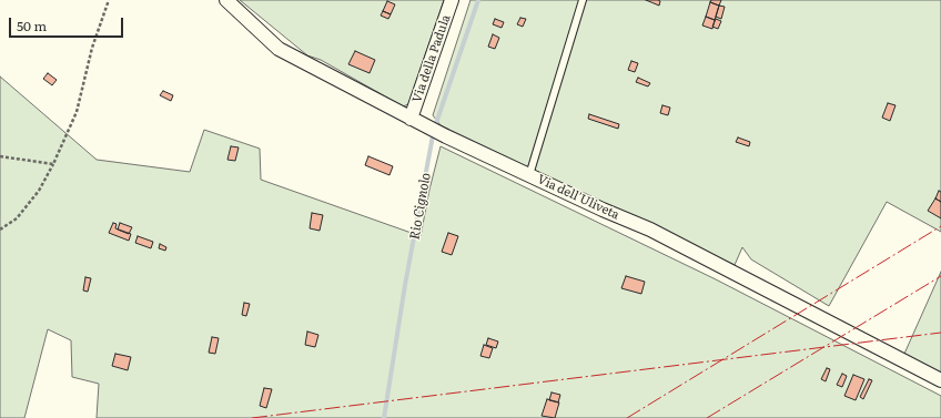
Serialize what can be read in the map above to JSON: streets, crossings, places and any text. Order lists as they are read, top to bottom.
{
  "streets": {
    "street": ["Via della Padula", "Via dell'Uliveta"]
  },
  "crossings": [
    ["Via della Padula", "Via dell'Uliveta"]
  ],
  "water": ["Rio Cignolo"],
  "scale_bar": "50 m"
}
